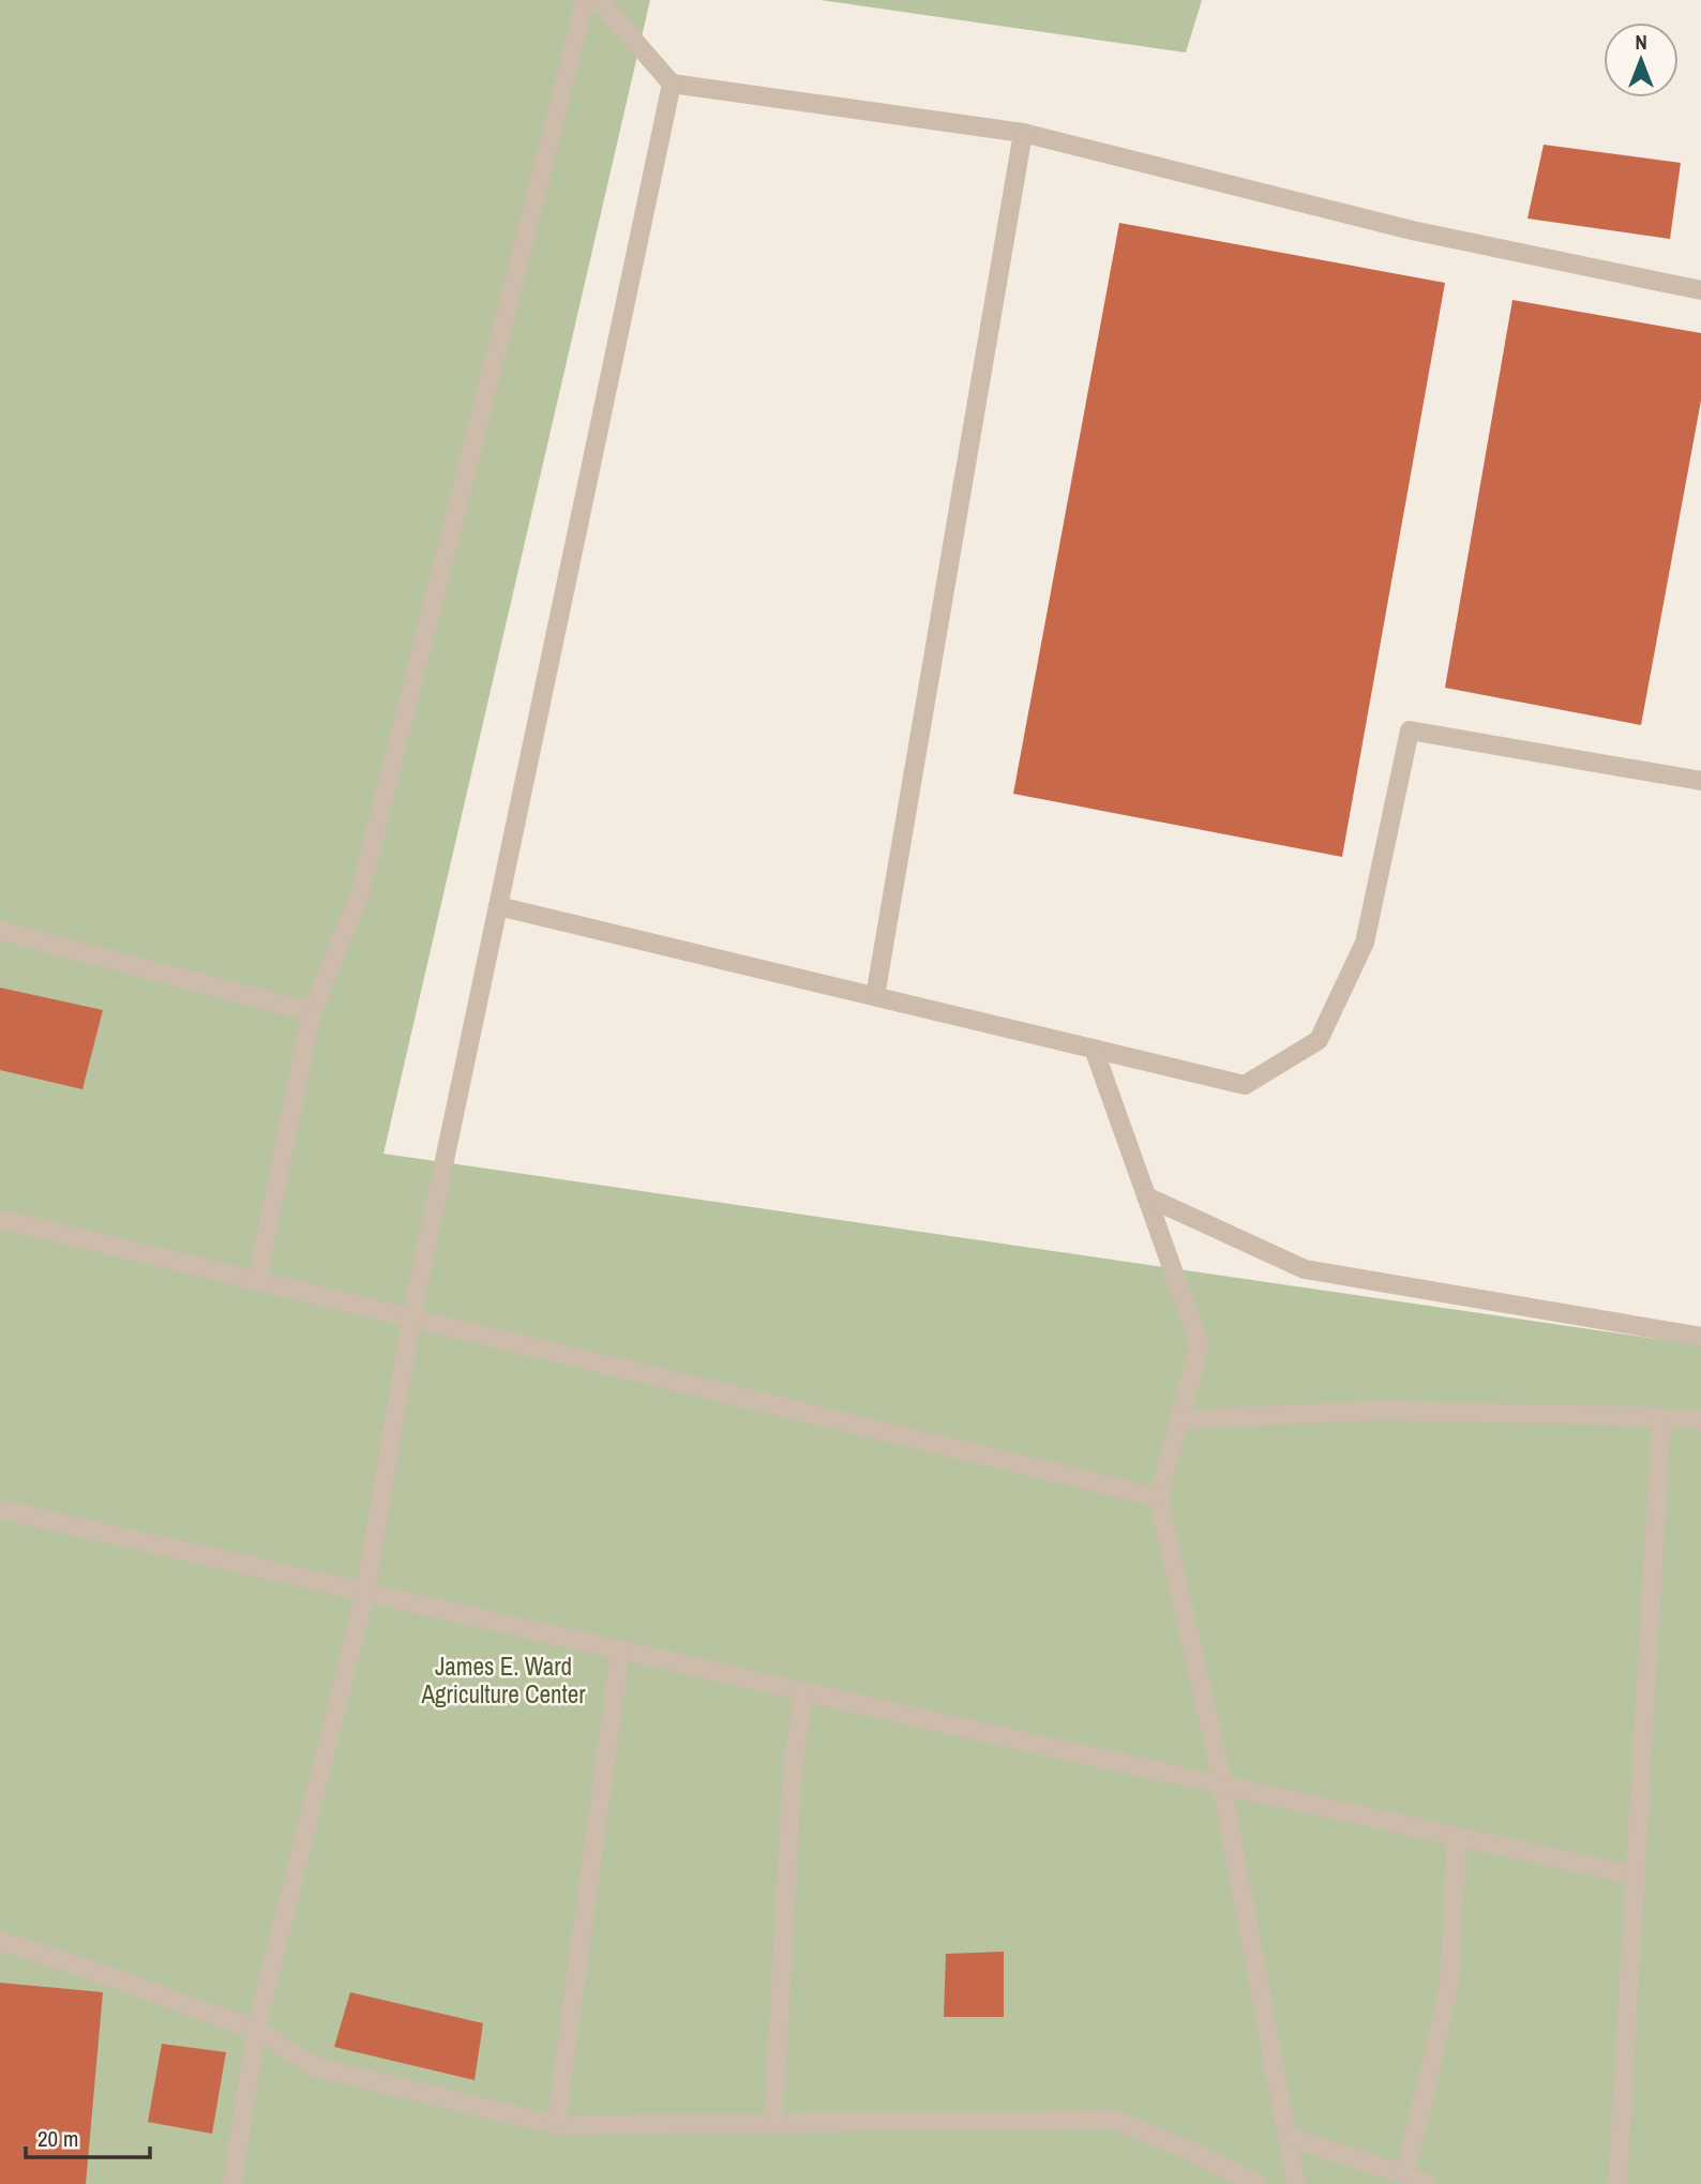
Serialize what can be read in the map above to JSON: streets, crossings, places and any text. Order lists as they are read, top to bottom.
{
  "parks": ["James E. Ward Agriculture Center"],
  "scale_bar": "20 m",
  "north": "top"
}
